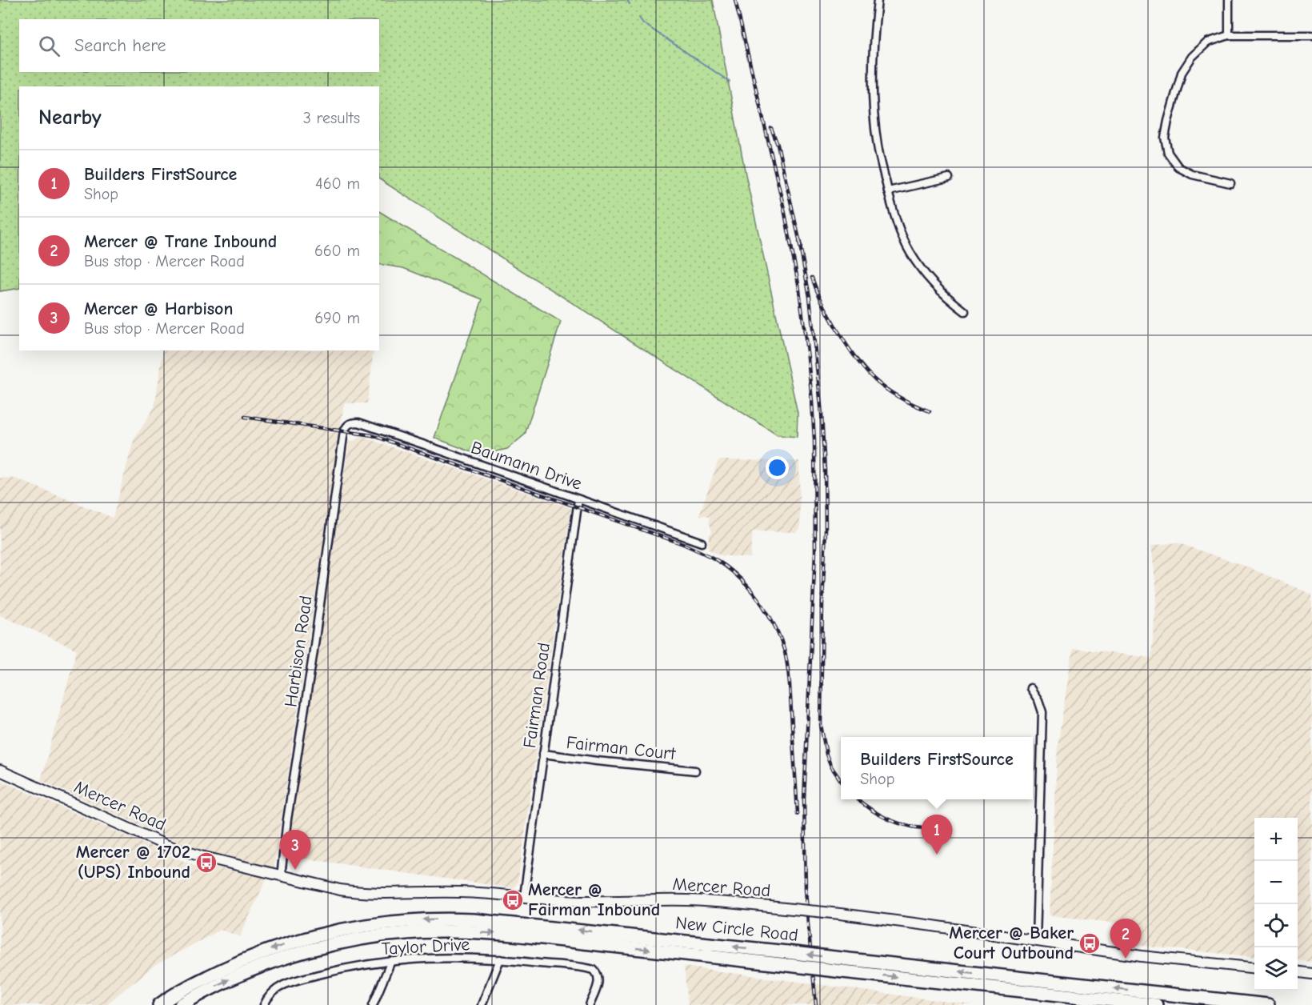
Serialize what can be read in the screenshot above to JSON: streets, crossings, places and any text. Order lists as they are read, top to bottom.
{
  "streets": {
    "highway": ["New Circle Road"],
    "street": [
      "Baumann Drive",
      "Harbison Road",
      "Fairman Road",
      "Fairman Court",
      "Mercer Road",
      "Taylor Drive"
    ]
  },
  "crossings": [
    ["Baumann Drive", "Harbison Road"],
    ["Baumann Drive", "Fairman Road"],
    ["Harbison Road", "Mercer Road"],
    ["Fairman Road", "Fairman Court"],
    ["Fairman Road", "Mercer Road"]
  ],
  "places": {
    "bus stop": ["Mercer @ 1702 (UPS) Inbound", "Mercer @ Fairman Inbound", "Mercer @ Baker Court Outbound"]
  },
  "page": {
    "search": "Search here",
    "heading": ["Nearby", "3 results"],
    "list": [
      {
        "mark": "1",
        "name": "Builders FirstSource",
        "note": "Shop",
        "value": "460 m"
      },
      {
        "mark": "2",
        "name": "Mercer @ Trane Inbound",
        "note": "Bus stop · Mercer Road",
        "value": "660 m"
      },
      {
        "mark": "3",
        "name": "Mercer @ Harbison",
        "note": "Bus stop · Mercer Road",
        "value": "690 m"
      }
    ],
    "popup": ["Builders FirstSource", "Shop"],
    "pins": ["1", "3", "2"],
    "map_buttons": ["+", "−"]
  }
}
